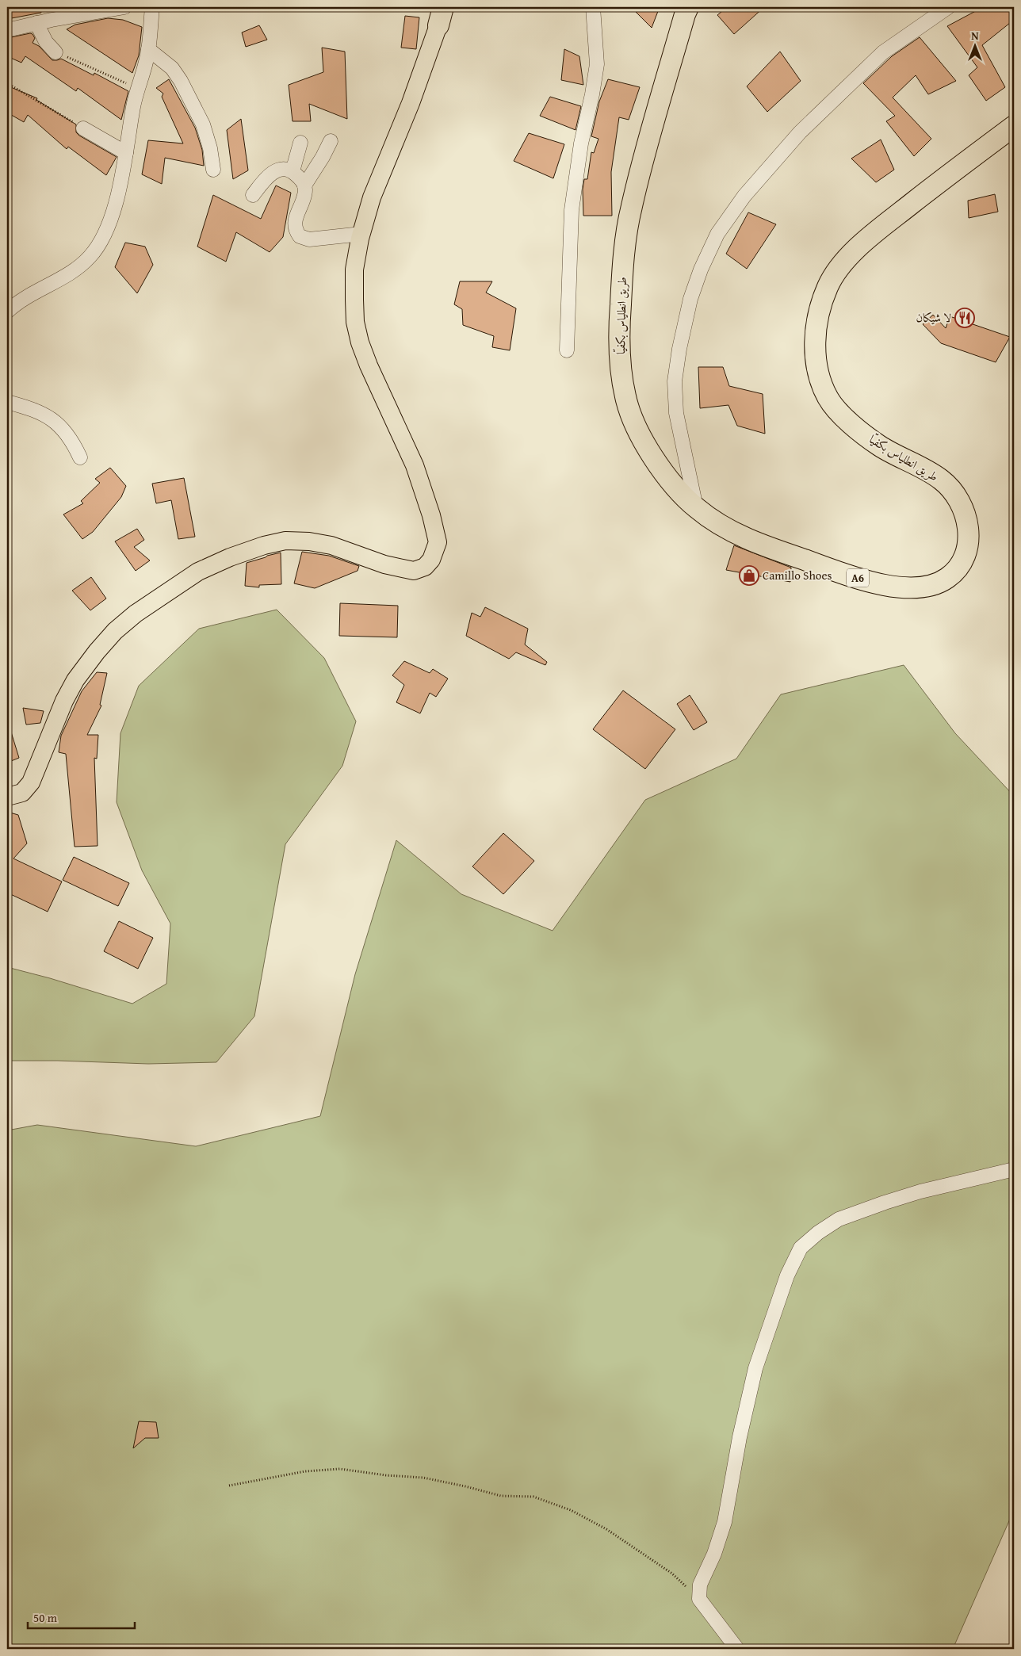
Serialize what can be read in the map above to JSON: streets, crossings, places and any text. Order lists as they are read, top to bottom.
{
  "streets": {
    "highway": ["طريق انطلياس بكفيّا", "A6"]
  },
  "places": {
    "restaurant": ["لا شيكان"],
    "shop": ["Camillo Shoes"]
  },
  "scale_bar": "50 m",
  "north": "top"
}
